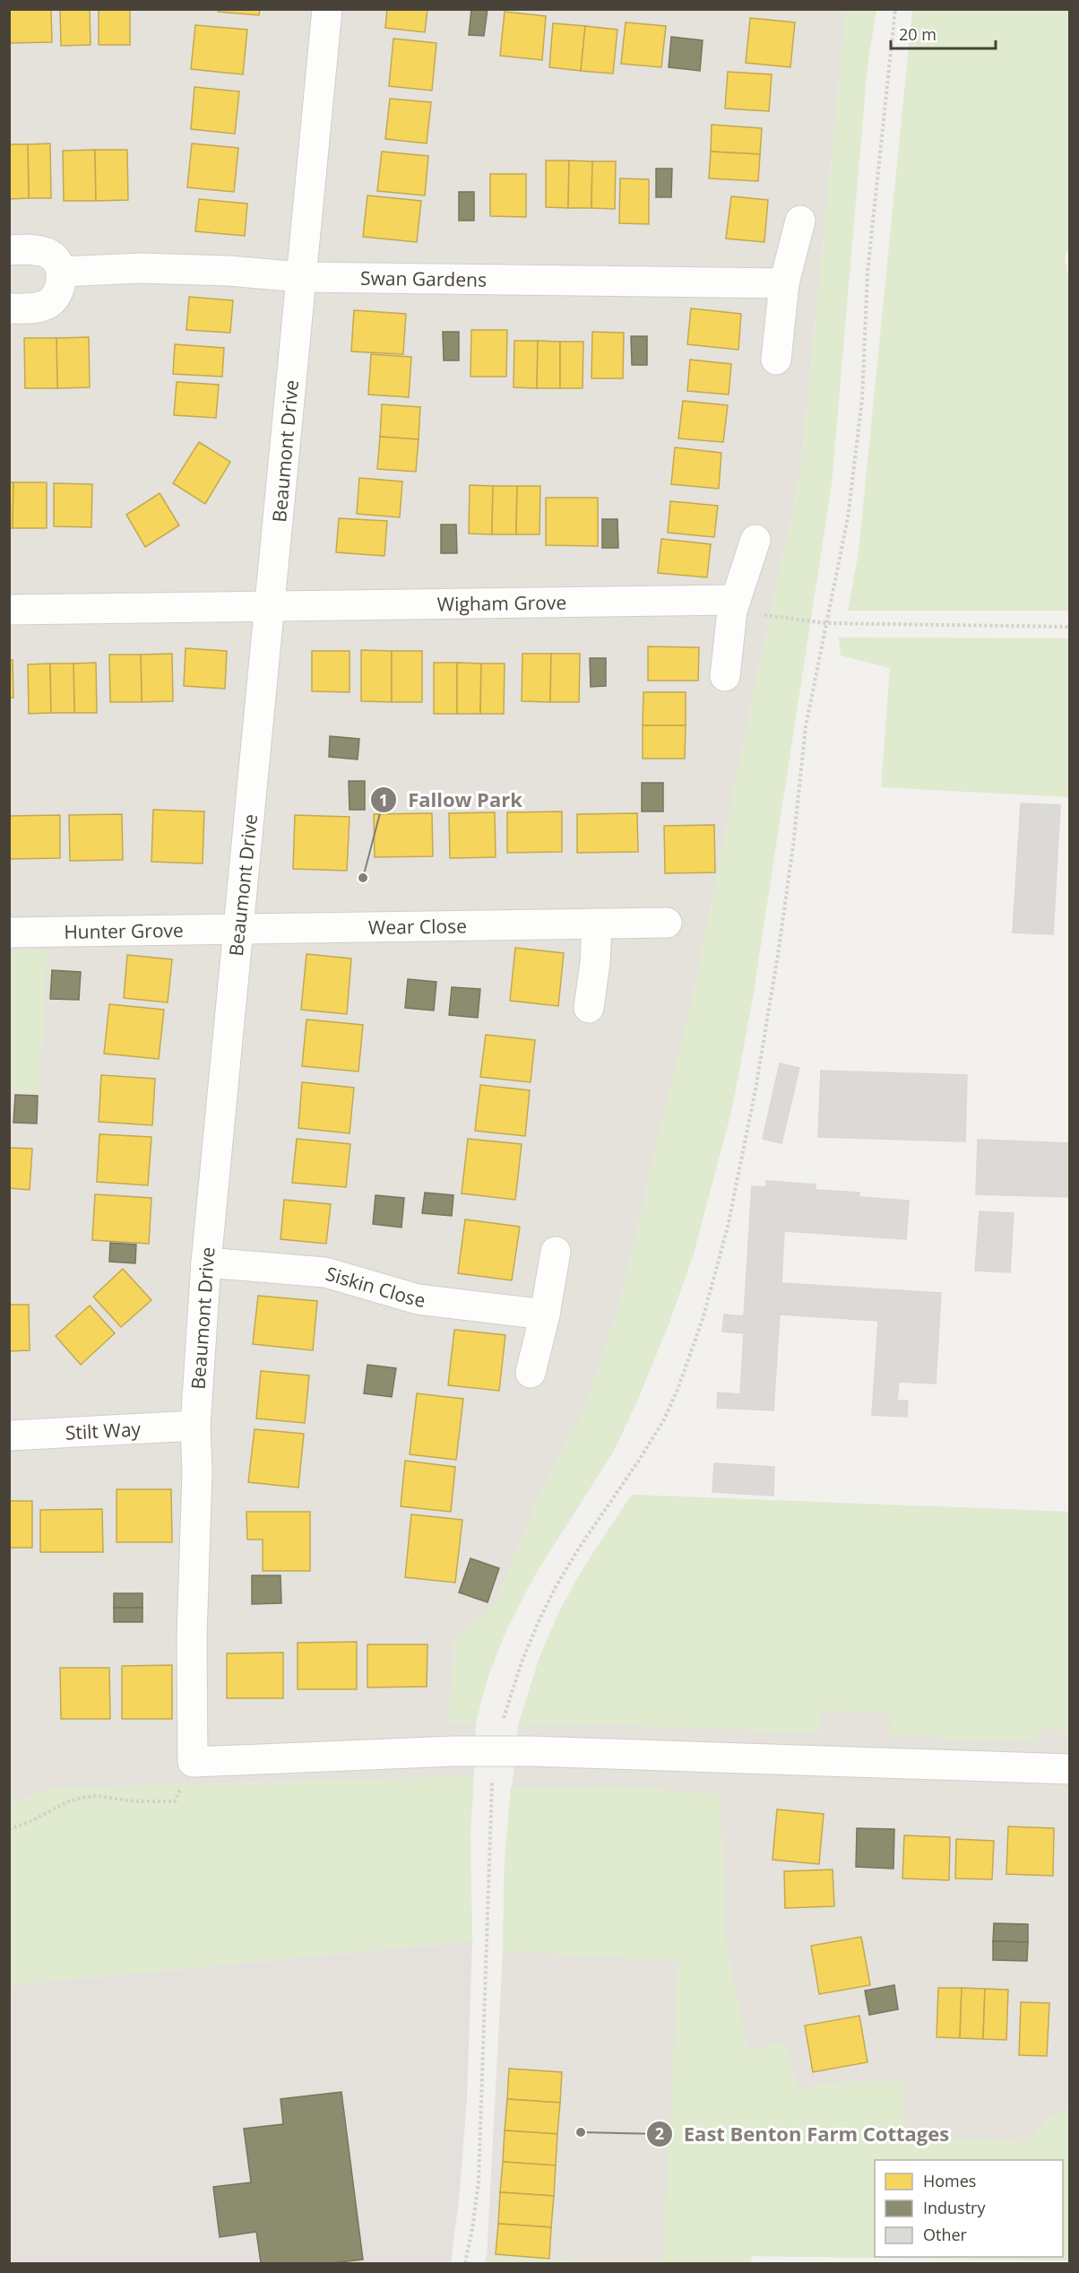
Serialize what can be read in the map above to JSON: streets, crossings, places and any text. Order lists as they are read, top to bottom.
{
  "streets": {
    "street": [
      "Swan Gardens",
      "Beaumont Drive",
      "Wigham Grove",
      "Wear Close",
      "Hunter Grove",
      "Siskin Close",
      "Stilt Way"
    ]
  },
  "crossings": [
    ["Swan Gardens", "Beaumont Drive"],
    ["Beaumont Drive", "Wigham Grove"],
    ["Beaumont Drive", "Wear Close"],
    ["Beaumont Drive", "Hunter Grove"],
    ["Beaumont Drive", "Siskin Close"],
    ["Beaumont Drive", "Stilt Way"],
    ["Wear Close", "Hunter Grove"]
  ],
  "places": ["Fallow Park", "East Benton Farm Cottages"],
  "legend": ["Homes", "Industry", "Other"],
  "scale_bar": "20 m"
}
